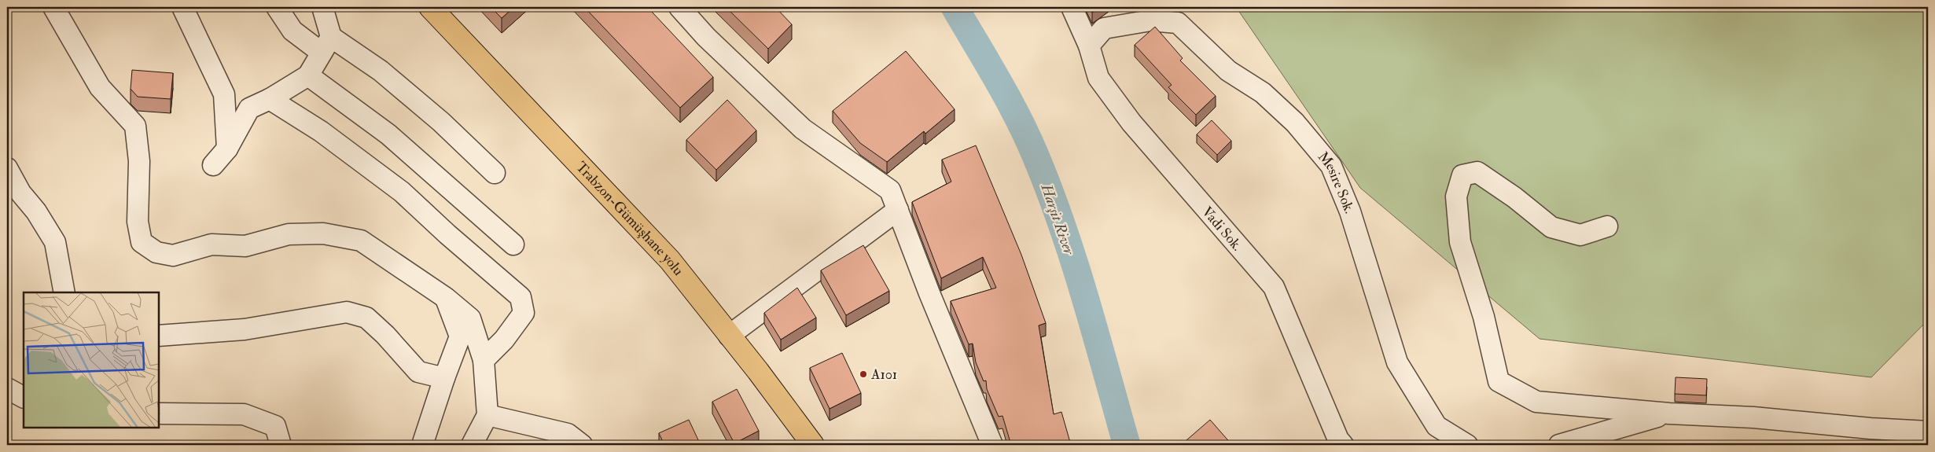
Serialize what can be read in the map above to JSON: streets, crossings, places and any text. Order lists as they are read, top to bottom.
{
  "streets": {
    "main road": ["Trabzon-Gümüşhane yolu"],
    "street": ["Mesire Sok.", "Vadi Sok."]
  },
  "crossings": [
    ["Mesire Sok.", "Vadi Sok."]
  ],
  "water": ["Harşit River"],
  "places": ["A101"]
}
